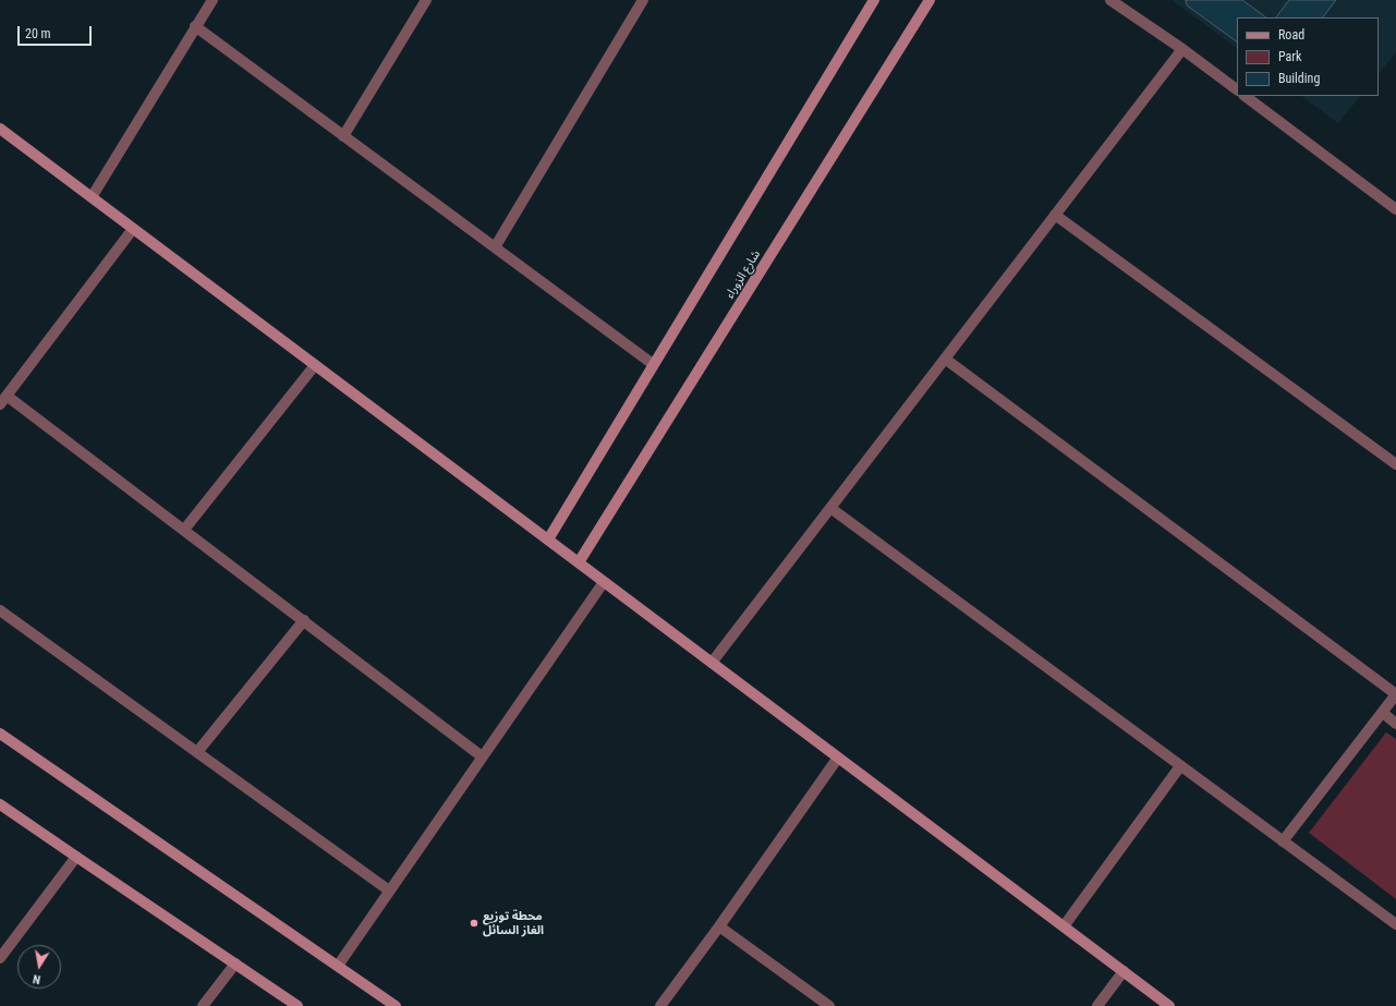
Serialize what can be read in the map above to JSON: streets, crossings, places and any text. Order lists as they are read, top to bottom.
{
  "streets": {
    "street": ["شارع الزوراء"]
  },
  "places": ["محطة توزيع الغاز السائل"],
  "legend": ["Road", "Park", "Building"],
  "scale_bar": "20 m",
  "north": "bottom"
}
